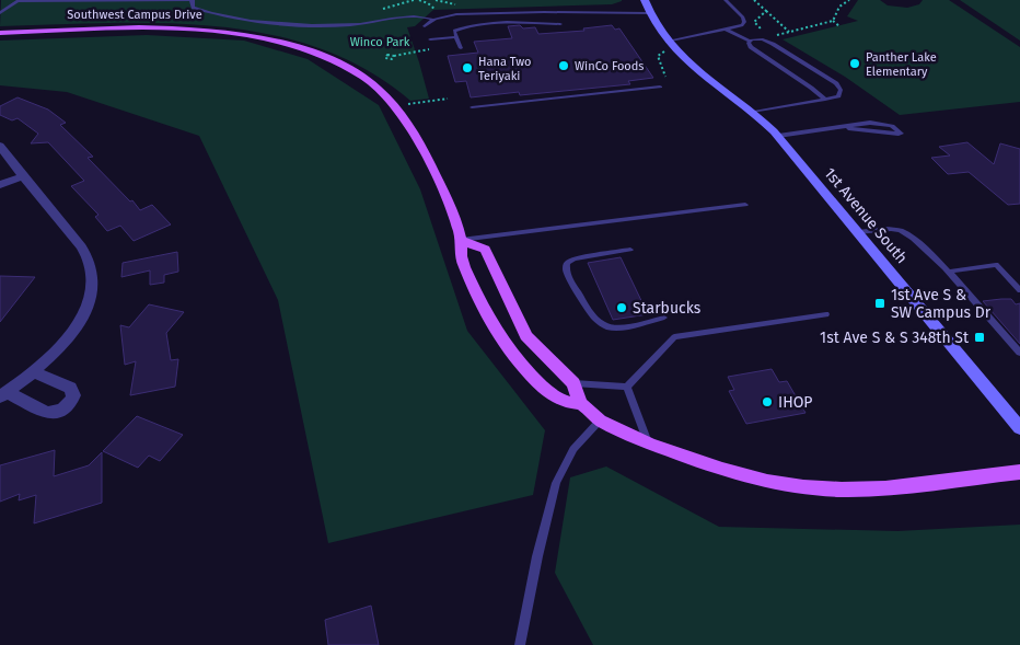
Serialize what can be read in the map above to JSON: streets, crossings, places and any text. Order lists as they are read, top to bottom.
{
  "streets": {
    "main road": ["Southwest Campus Drive", "1st Avenue South"]
  },
  "parks": ["Winco Park"],
  "places": {
    "other": [
      "Panther Lake Elementary",
      "WinCo Foods",
      "Hana Two Teriyaki",
      "Starbucks",
      "IHOP"
    ],
    "transit": ["1st Ave S & SW Campus Dr", "1st Ave S & S 348th St"]
  }
}
